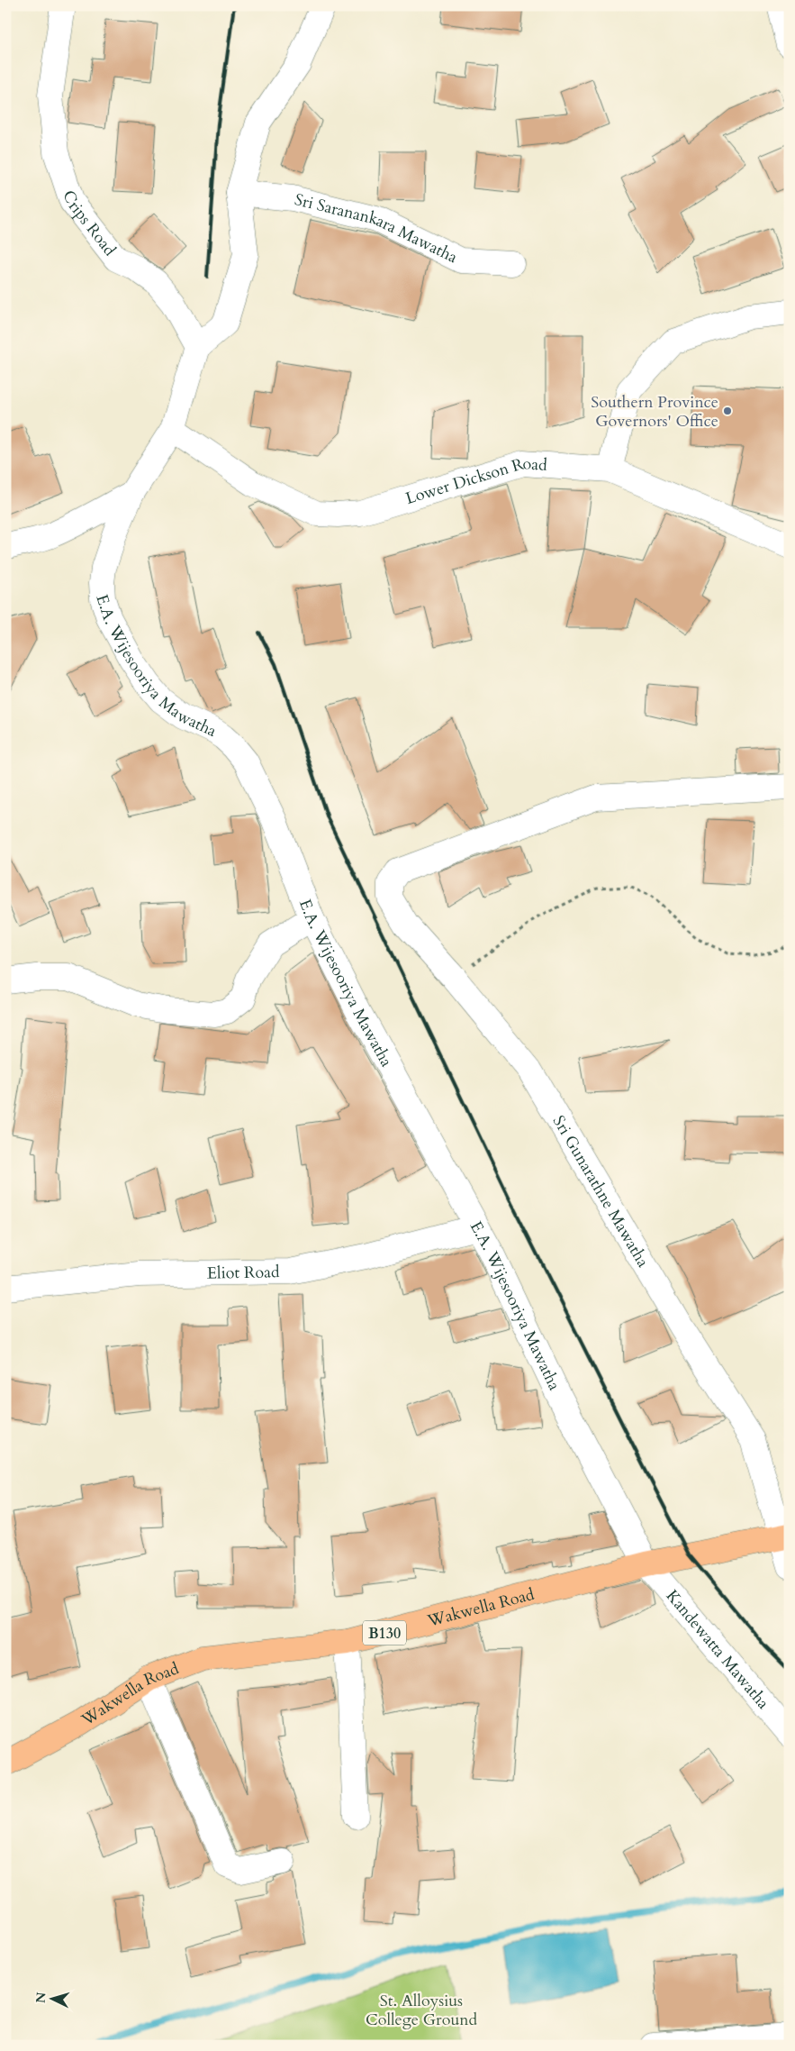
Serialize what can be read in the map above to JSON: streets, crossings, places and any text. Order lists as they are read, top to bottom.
{
  "streets": {
    "main road": ["Wakwella Road", "B130"],
    "street": [
      "Crips Road",
      "Sri Saranankara Mawatha",
      "Lower Dickson Road",
      "E.A. Wijesooriya Mawatha",
      "Sri Gunarathne Mawatha",
      "Eliot Road",
      "Kandewatta Mawatha"
    ]
  },
  "crossings": [
    ["Lower Dickson Road", "E.A. Wijesooriya Mawatha"],
    ["E.A. Wijesooriya Mawatha", "Eliot Road"],
    ["E.A. Wijesooriya Mawatha", "Wakwella Road"],
    ["E.A. Wijesooriya Mawatha", "Kandewatta Mawatha"],
    ["Sri Gunarathne Mawatha", "Wakwella Road"],
    ["Wakwella Road", "Kandewatta Mawatha"]
  ],
  "parks": ["St. Alloysius College Ground"],
  "places": ["Southern Province Governors' Office"],
  "north": "left"
}
